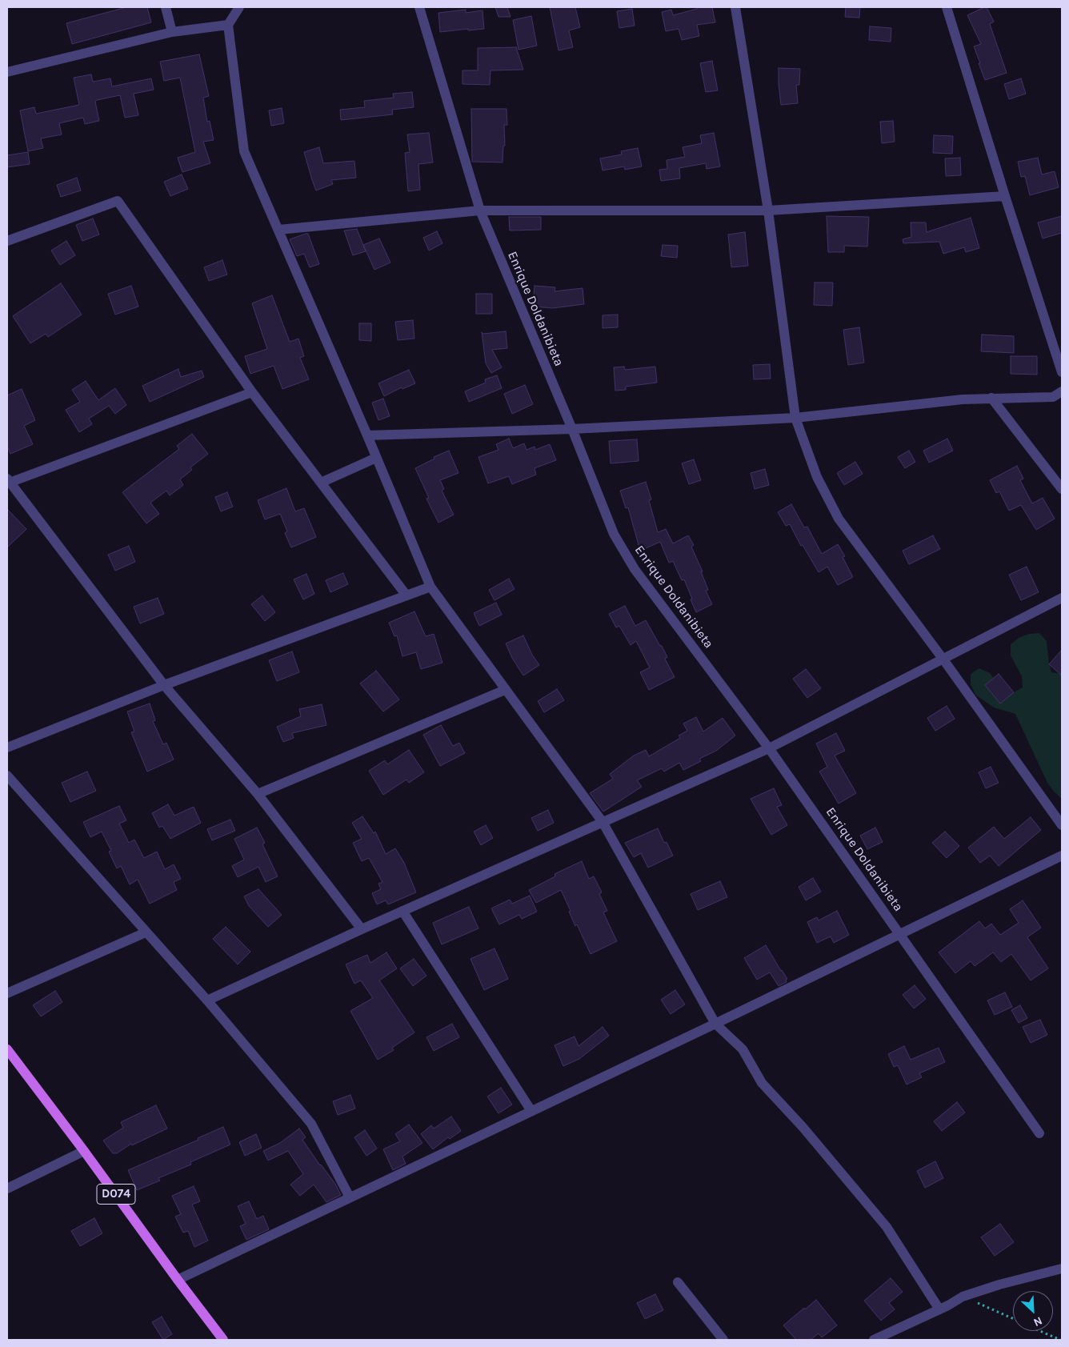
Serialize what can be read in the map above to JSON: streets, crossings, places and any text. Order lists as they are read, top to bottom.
{
  "streets": {
    "main road": ["D074"],
    "street": ["Enrique Doldanibieta"]
  },
  "north": "bottom right"
}
